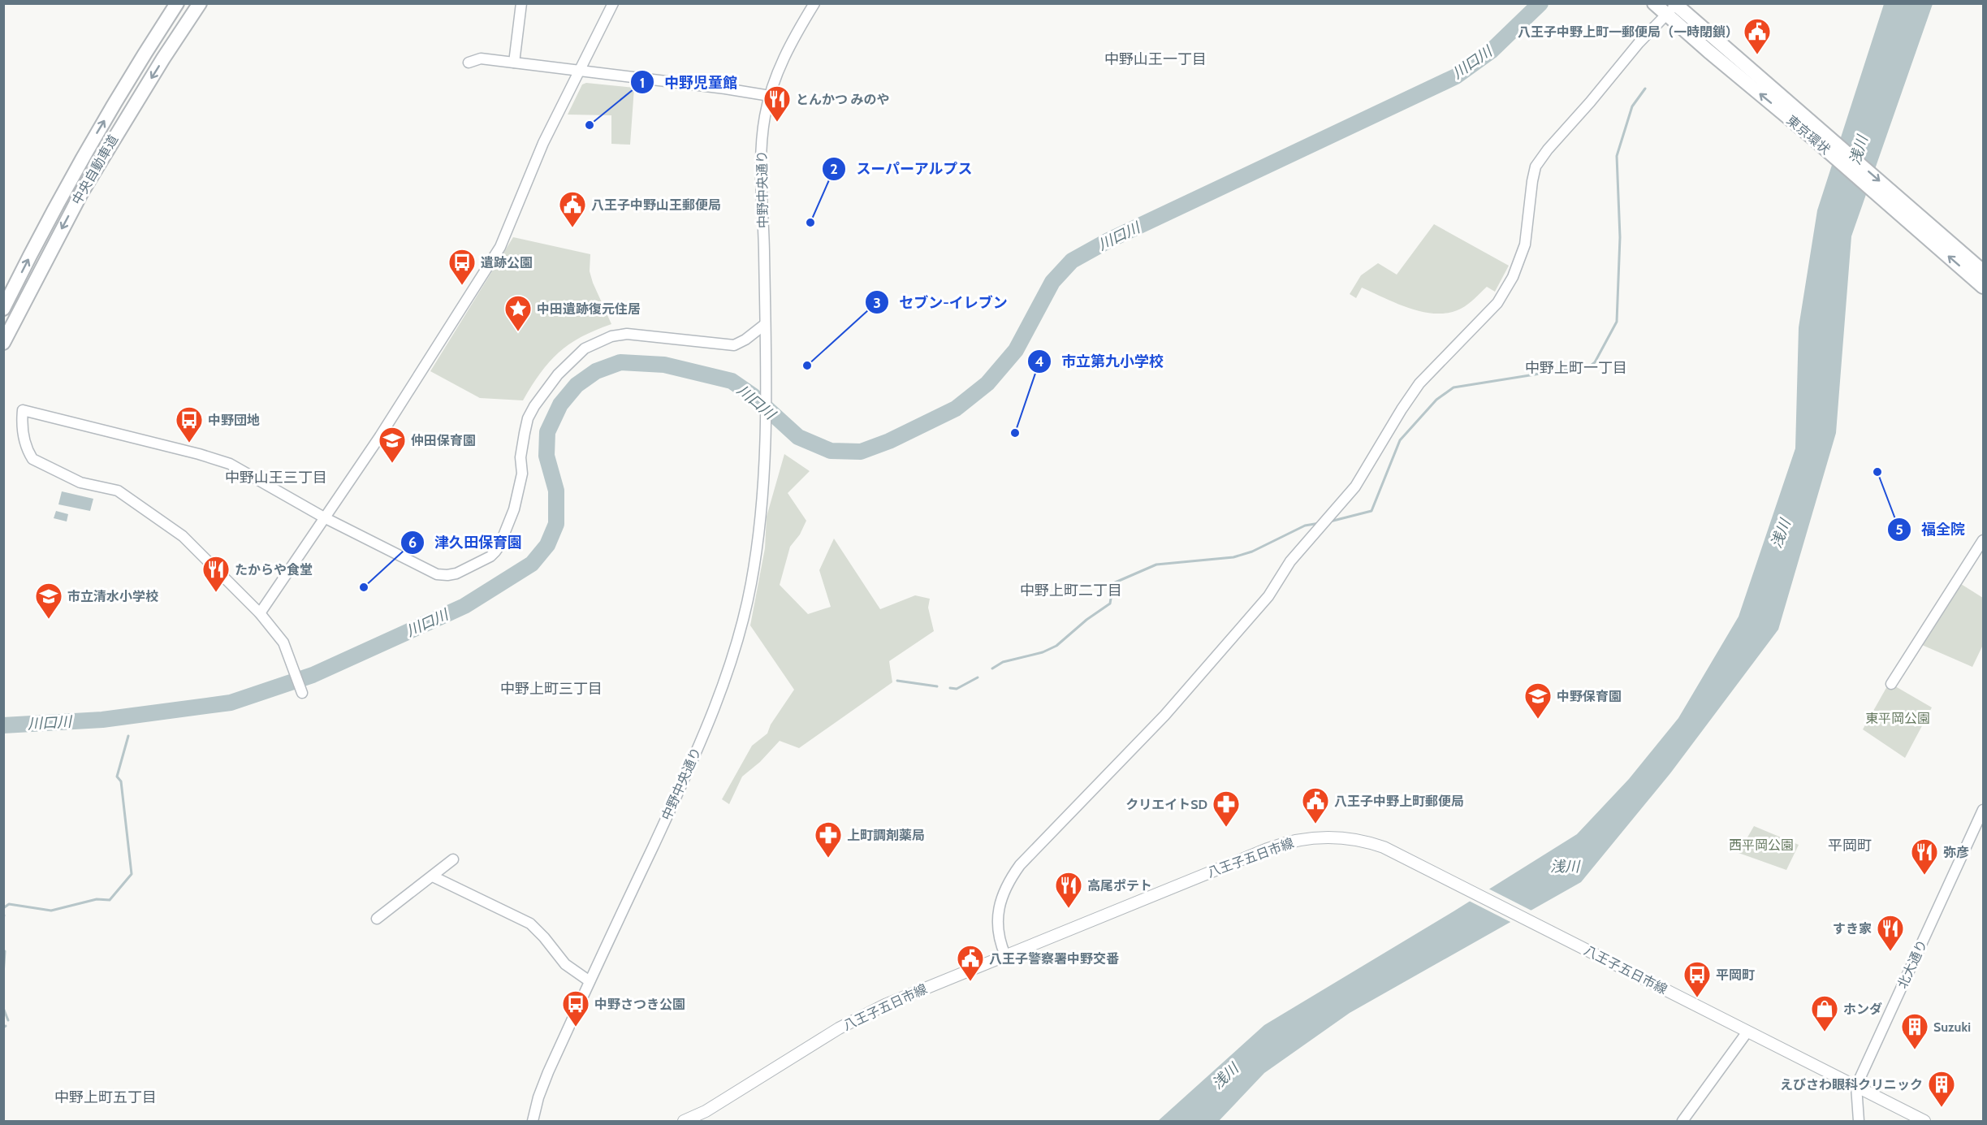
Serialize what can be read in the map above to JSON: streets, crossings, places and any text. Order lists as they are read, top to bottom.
{
  "streets": {
    "highway": ["東京環状", "中央自動車道"],
    "main road": ["八王子五日市線"],
    "street": ["中野中央通り", "北大通り"]
  },
  "crossings": [
    ["八王子五日市線", "北大通り"]
  ],
  "districts": [
    "中野山王一丁目",
    "中野上町一丁目",
    "中野山王三丁目",
    "中野上町二丁目",
    "中野上町三丁目",
    "平岡町",
    "中野上町五丁目"
  ],
  "water": ["川口川", "浅川"],
  "parks": ["東平岡公園", "西平岡公園"],
  "places": {
    "public building": [
      "八王子中野上町一郵便局（一時閉鎖）",
      "八王子中野山王郵便局",
      "八王子中野上町郵便局",
      "八王子警察署中野交番"
    ],
    "restaurant": [
      "とんかつ みのや",
      "たからや食堂",
      "弥彦",
      "高尾ポテト",
      "すき家"
    ],
    "other": [
      "中野児童館",
      "スーパーアルプス",
      "セブン-イレブン",
      "市立第九小学校",
      "福全院",
      "津久田保育園"
    ],
    "bus stop": [
      "遺跡公園",
      "中野団地",
      "平岡町",
      "中野さつき公園"
    ],
    "place": ["中田遺跡復元住居"],
    "school or university": ["仲田保育園", "市立清水小学校", "中野保育園"],
    "pharmacy": ["クリエイトSD", "上町調剤薬局"],
    "shop": ["ホンダ"],
    "building": ["Suzuki", "えびさわ眼科クリニック"]
  }
}
